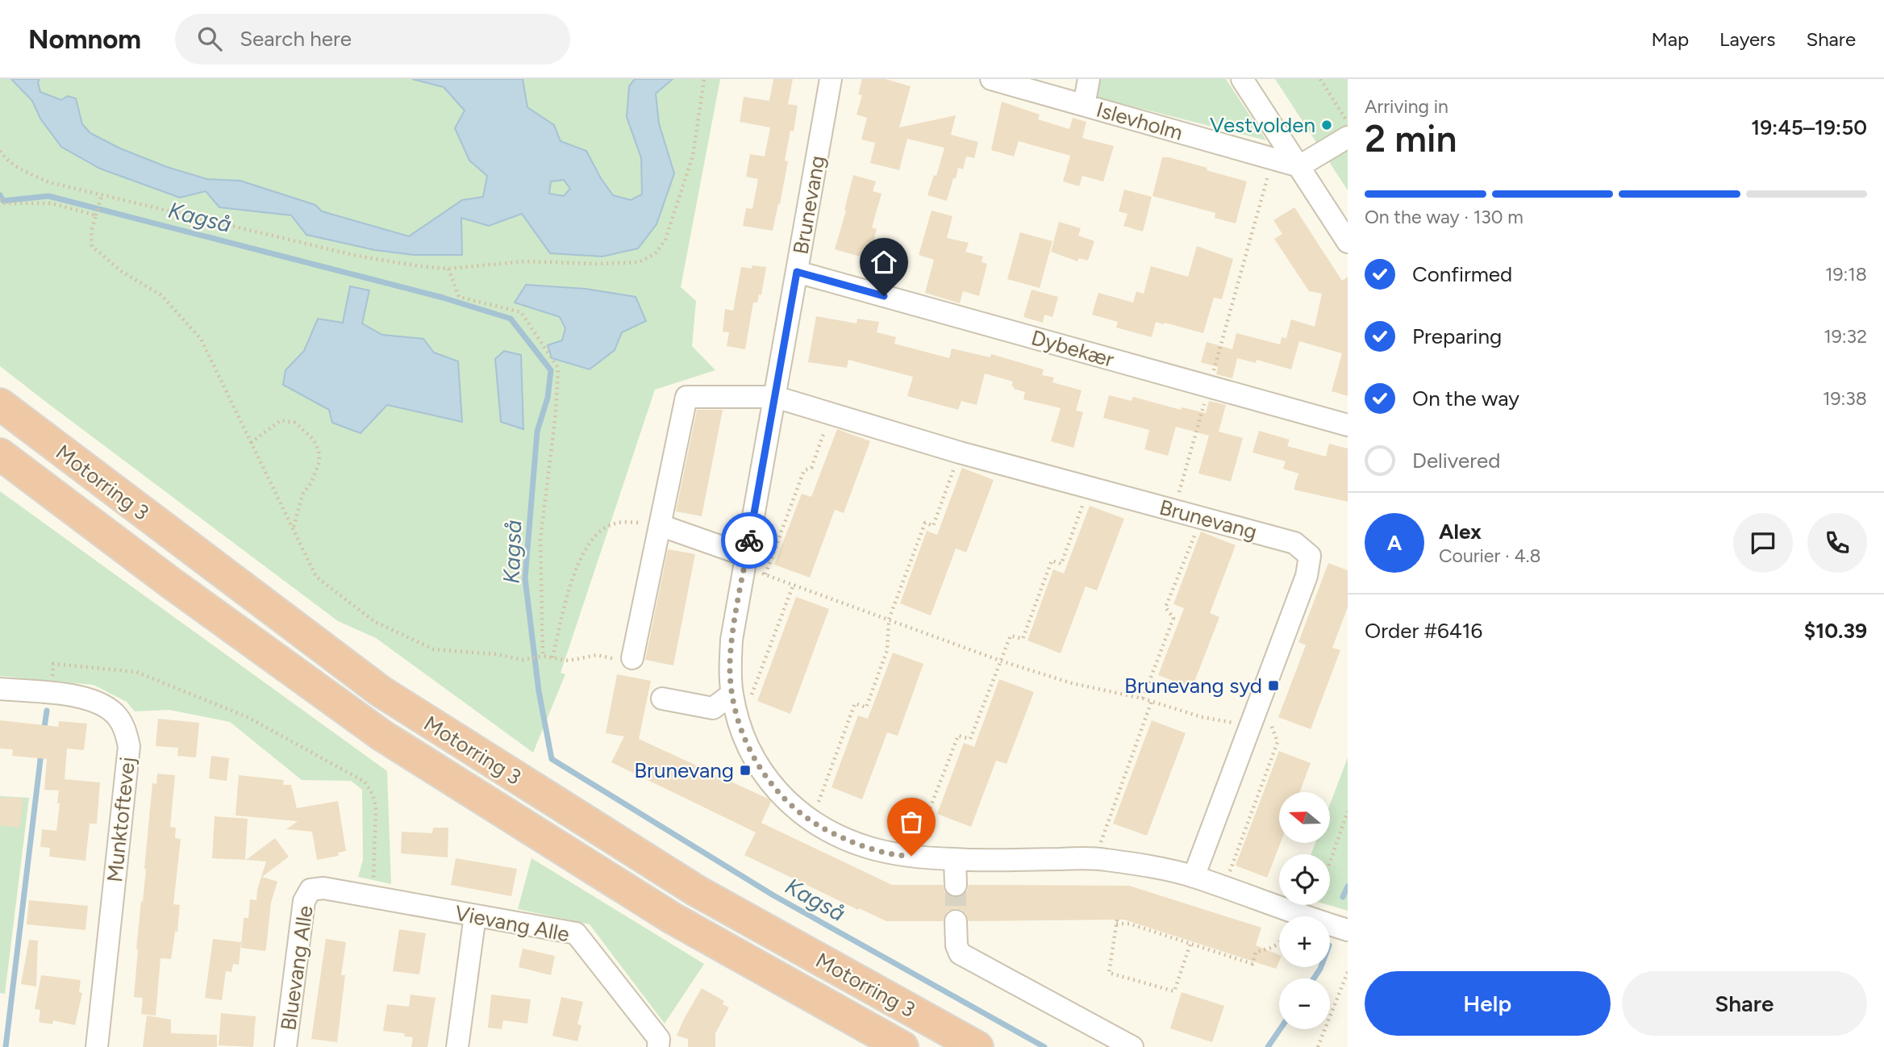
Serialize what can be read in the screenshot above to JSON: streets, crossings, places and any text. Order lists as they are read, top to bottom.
{
  "streets": {
    "highway": ["Motorring 3"],
    "street": [
      "Islevholm",
      "Brunevang",
      "Dybekær",
      "Munktoftevej",
      "Vievang Alle",
      "Bluevang Alle"
    ]
  },
  "crossings": [
    ["Brunevang", "Dybekær"],
    ["Vievang Alle", "Bluevang Alle"]
  ],
  "water": ["Kagså"],
  "places": {
    "other": ["Vestvolden"],
    "transit": ["Brunevang syd", "Brunevang"]
  },
  "north": "left",
  "page": {
    "header": "Nomnom",
    "search": "Search here",
    "nav": ["Map", "Layers", "Share"],
    "heading": ["2 min", "Arriving in", "19:45–19:50"],
    "panel": [
      "Alex",
      "Courier · 4.8",
      "Order #6416",
      "$10.39"
    ],
    "bar": "On the way · 130 m",
    "list": [
      ["Confirmed", "19:18"],
      ["Preparing", "19:32"],
      ["On the way", "19:38"],
      "Delivered"
    ],
    "round": "A",
    "map_buttons": ["+", "−"],
    "buttons": ["Help", "Share"]
  }
}
